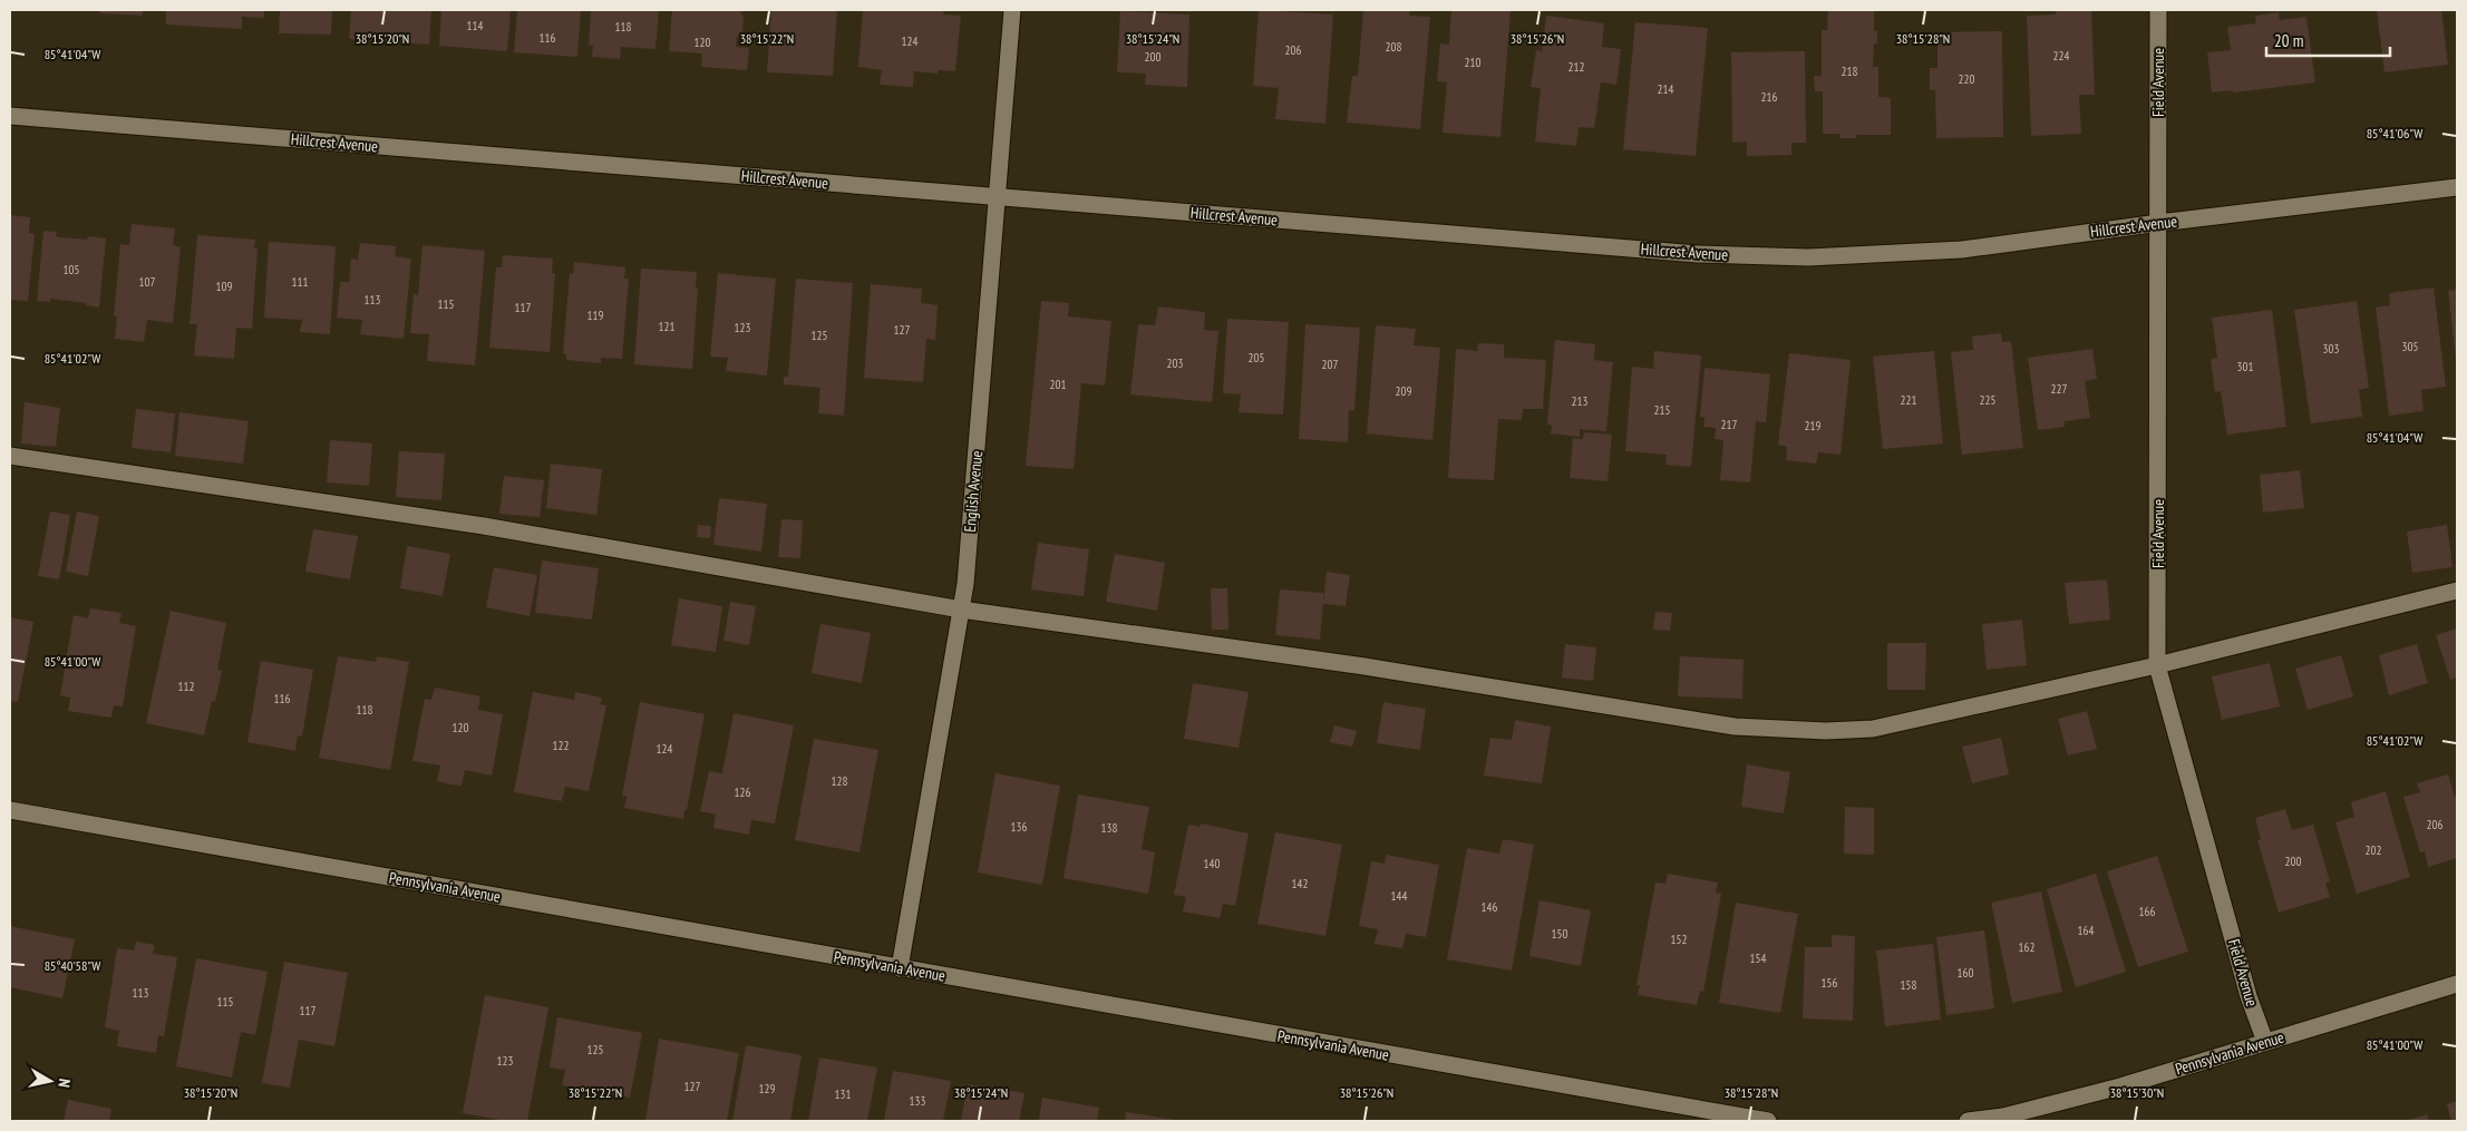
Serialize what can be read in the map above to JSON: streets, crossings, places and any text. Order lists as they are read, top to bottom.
{
  "streets": {
    "street": [
      "Field Avenue",
      "Hillcrest Avenue",
      "English Avenue",
      "Pennsylvania Avenue"
    ]
  },
  "crossings": [
    ["Field Avenue", "Hillcrest Avenue"],
    ["Field Avenue", "Pennsylvania Avenue"],
    ["Hillcrest Avenue", "English Avenue"],
    ["English Avenue", "Pennsylvania Avenue"]
  ],
  "house_numbers": [
    "114",
    "118",
    "116",
    "124",
    "120",
    "208",
    "206",
    "224",
    "200",
    "210",
    "212",
    "218",
    "220",
    "214",
    "216",
    "105",
    "107",
    "111",
    "109",
    "113",
    "115",
    "117",
    "119",
    "121",
    "123",
    "127",
    "125",
    "305",
    "303",
    "205",
    "203",
    "207",
    "301",
    "201",
    "227",
    "209",
    "221",
    "225",
    "213",
    "215",
    "217",
    "219",
    "112",
    "116",
    "118",
    "120",
    "122",
    "124",
    "128",
    "126",
    "206",
    "136",
    "138",
    "202",
    "200",
    "140",
    "142",
    "144",
    "146",
    "166",
    "164",
    "150",
    "152",
    "162",
    "154",
    "160",
    "156",
    "158",
    "113",
    "115",
    "117",
    "125",
    "123",
    "127",
    "129",
    "131",
    "133"
  ],
  "scale_bar": "20 m",
  "north": "right",
  "coordinates": [
    "38°15'20\"N",
    "38°15'22\"N",
    "38°15'24\"N",
    "38°15'26\"N",
    "38°15'28\"N",
    "85°41'04\"W",
    "85°41'06\"W",
    "85°41'02\"W",
    "85°41'00\"W",
    "85°40'58\"W",
    "38°15'30\"N"
  ]
}
